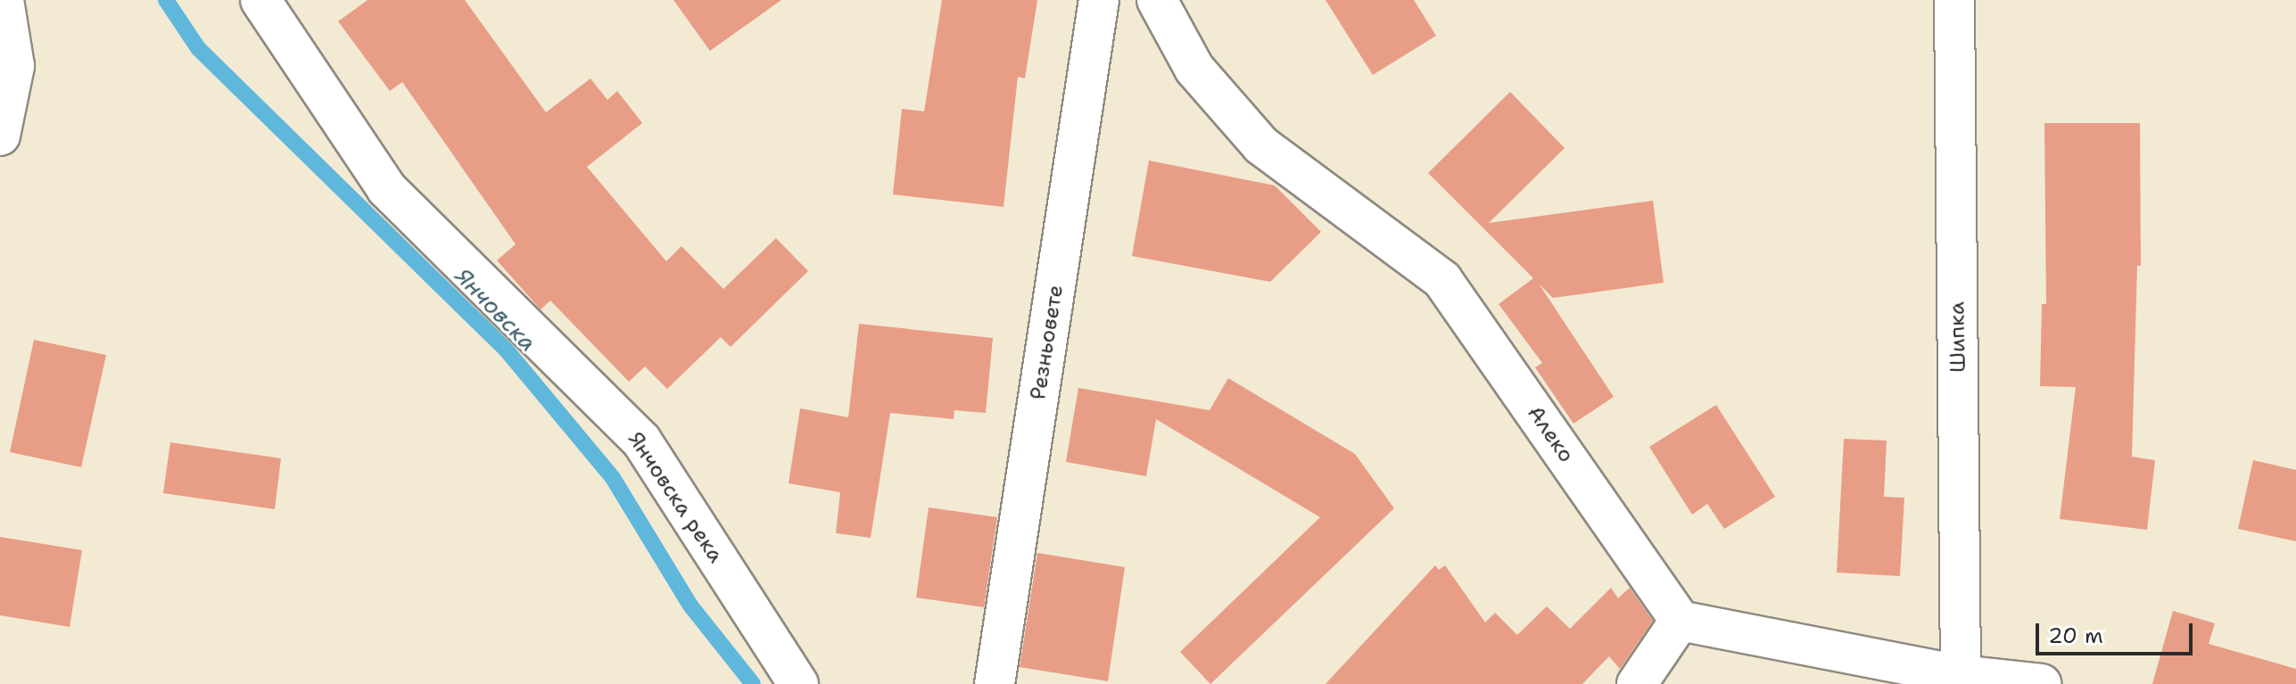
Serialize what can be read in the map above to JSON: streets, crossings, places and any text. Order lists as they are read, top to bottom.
{
  "streets": {
    "street": [
      "Шипка",
      "Резньовете",
      "Алеко",
      "Янчовска река"
    ]
  },
  "water": ["Янчовска"],
  "scale_bar": "20 m"
}
